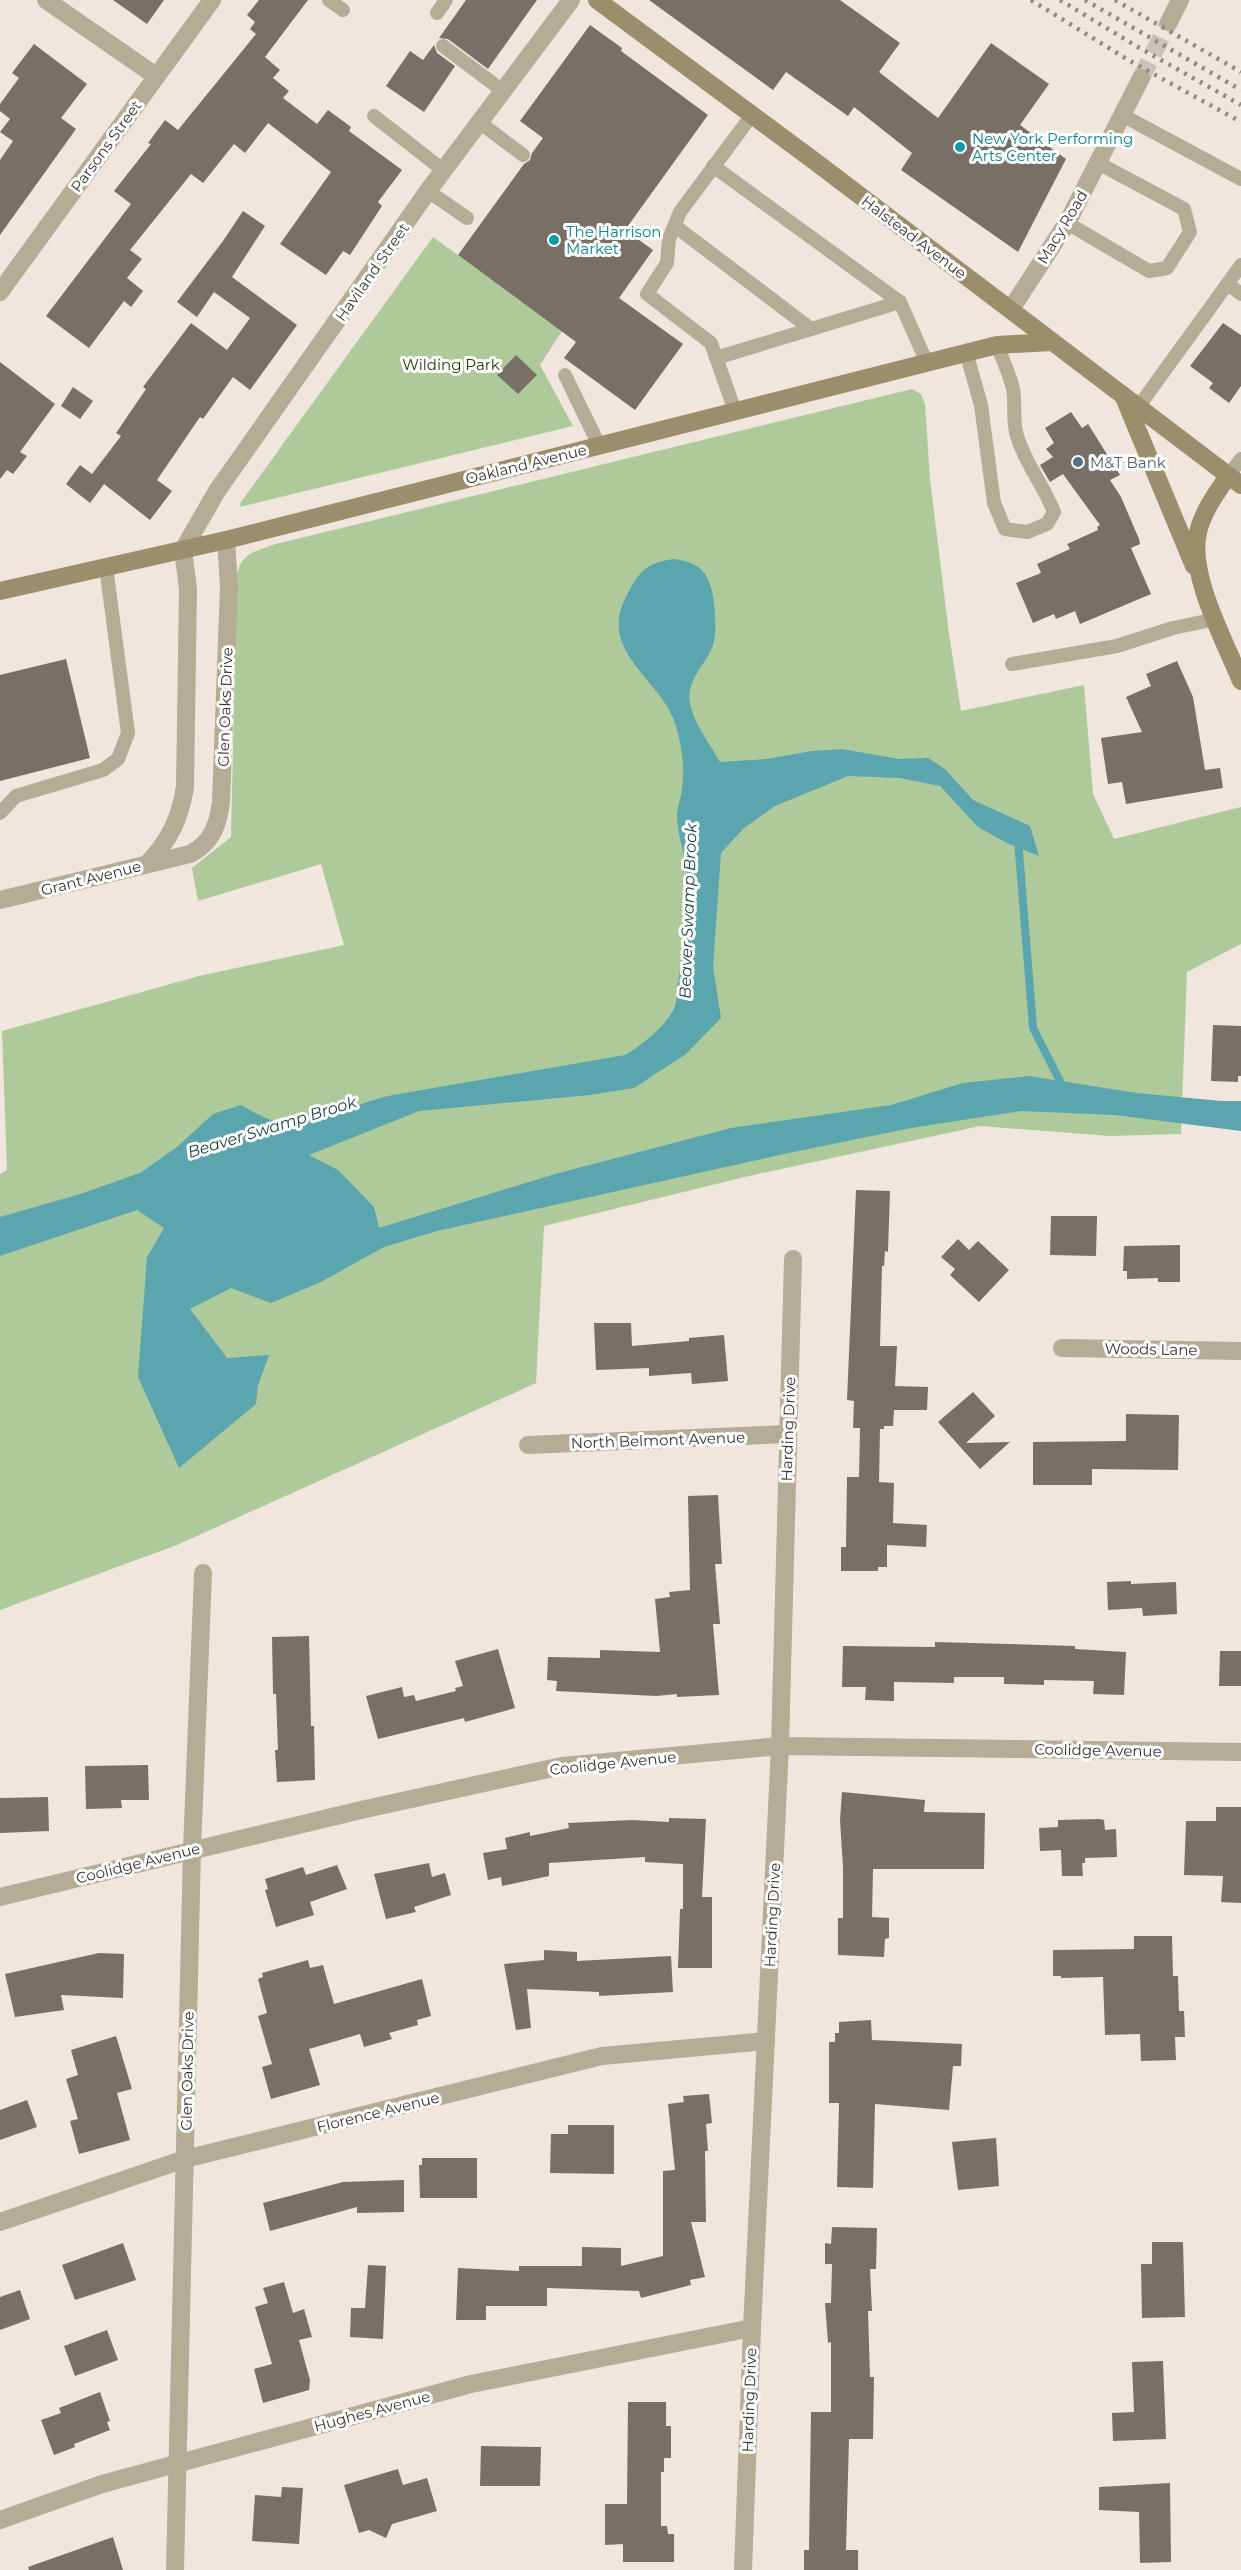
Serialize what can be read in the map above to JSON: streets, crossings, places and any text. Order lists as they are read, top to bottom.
{
  "streets": {
    "street": [
      "Parsons Street",
      "Macy Road",
      "Halstead Avenue",
      "Haviland Street",
      "Oakland Avenue",
      "Glen Oaks Drive",
      "Grant Avenue",
      "Woods Lane",
      "Harding Drive",
      "North Belmont Avenue",
      "Coolidge Avenue",
      "Florence Avenue",
      "Hughes Avenue"
    ]
  },
  "crossings": [
    ["Macy Road", "Halstead Avenue"],
    ["Halstead Avenue", "Oakland Avenue"],
    ["Haviland Street", "Oakland Avenue"],
    ["Oakland Avenue", "Glen Oaks Drive"],
    ["Glen Oaks Drive", "Grant Avenue"],
    ["Glen Oaks Drive", "Coolidge Avenue"],
    ["Glen Oaks Drive", "Florence Avenue"],
    ["Glen Oaks Drive", "Hughes Avenue"],
    ["Harding Drive", "North Belmont Avenue"],
    ["Harding Drive", "Coolidge Avenue"],
    ["Harding Drive", "Florence Avenue"],
    ["Harding Drive", "Hughes Avenue"]
  ],
  "water": ["Beaver Swamp Brook"],
  "parks": ["Wilding Park"],
  "places": ["New York Performing Arts Center", "The Harrison Market", "M&T Bank"]
}
